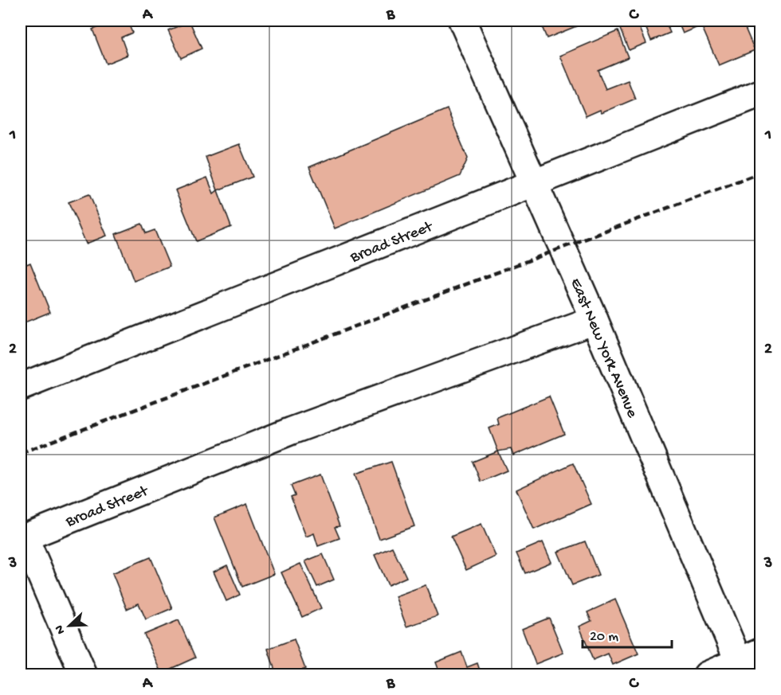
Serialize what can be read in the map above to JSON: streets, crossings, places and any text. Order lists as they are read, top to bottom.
{
  "streets": {
    "street": ["Broad Street", "East New York Avenue"]
  },
  "crossings": [
    ["Broad Street", "East New York Avenue"]
  ],
  "scale_bar": "20 m",
  "north": "bottom left",
  "grid": {
    "columns": ["A", "B", "C"],
    "rows": ["1", "2", "3"]
  }
}
